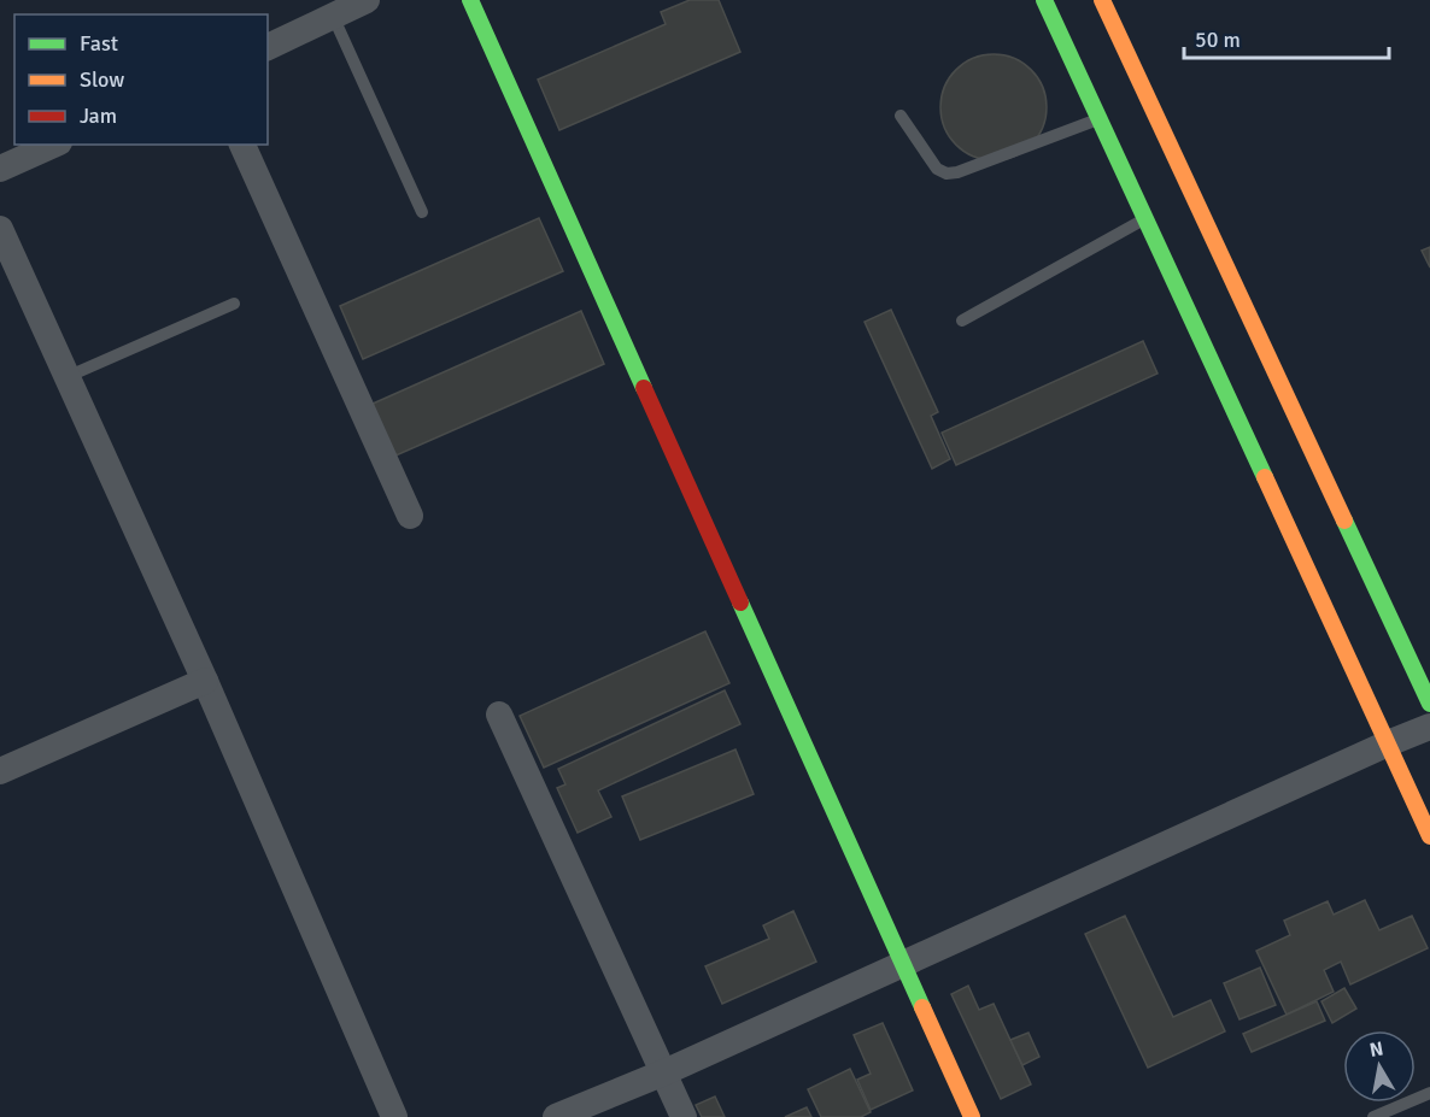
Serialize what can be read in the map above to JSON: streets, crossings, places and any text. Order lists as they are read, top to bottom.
{
  "legend": ["Fast", "Slow", "Jam"],
  "scale_bar": "50 m",
  "north": "top"
}
